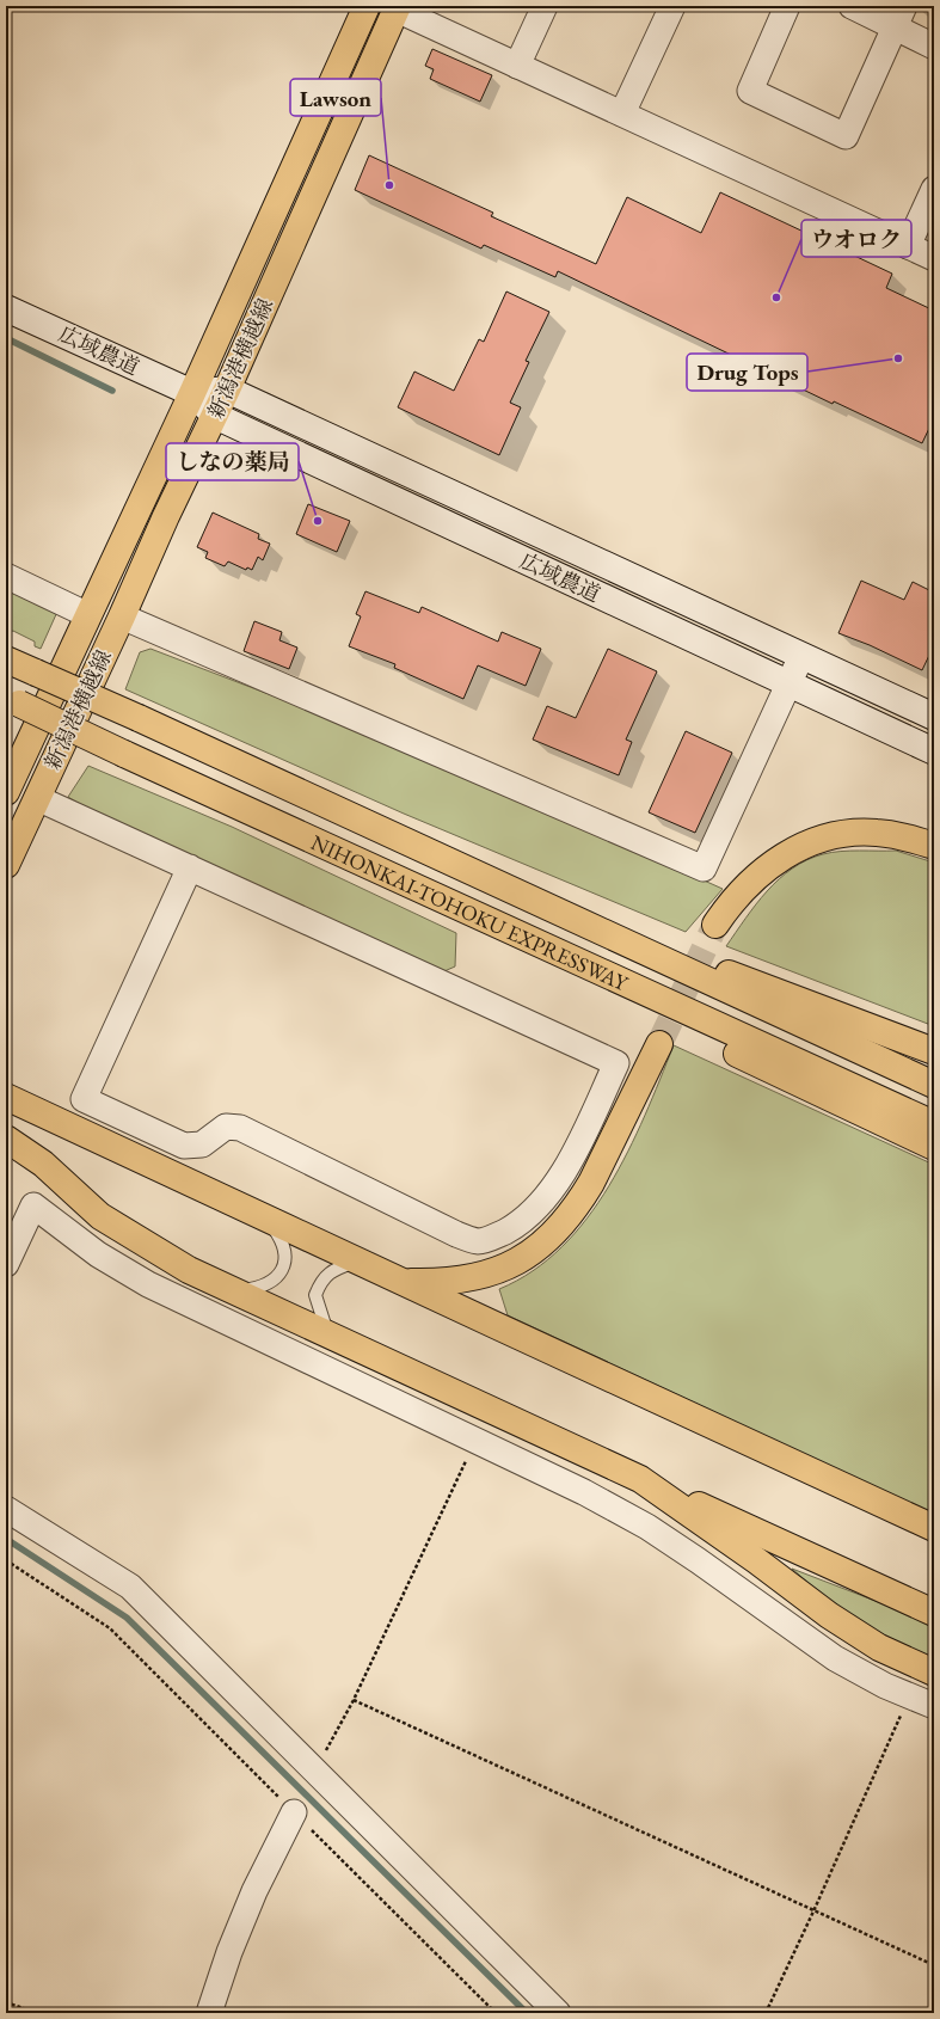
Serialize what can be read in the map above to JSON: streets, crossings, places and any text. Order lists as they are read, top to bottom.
{
  "streets": {
    "main road": ["新潟港横越線", "NIHONKAI-TOHOKU EXPRESSWAY"],
    "street": ["広域農道"]
  },
  "crossings": [
    ["広域農道", "新潟港横越線"]
  ],
  "places": [
    "Lawson",
    "ウオロク",
    "Drug Tops",
    "しなの薬局"
  ]
}
